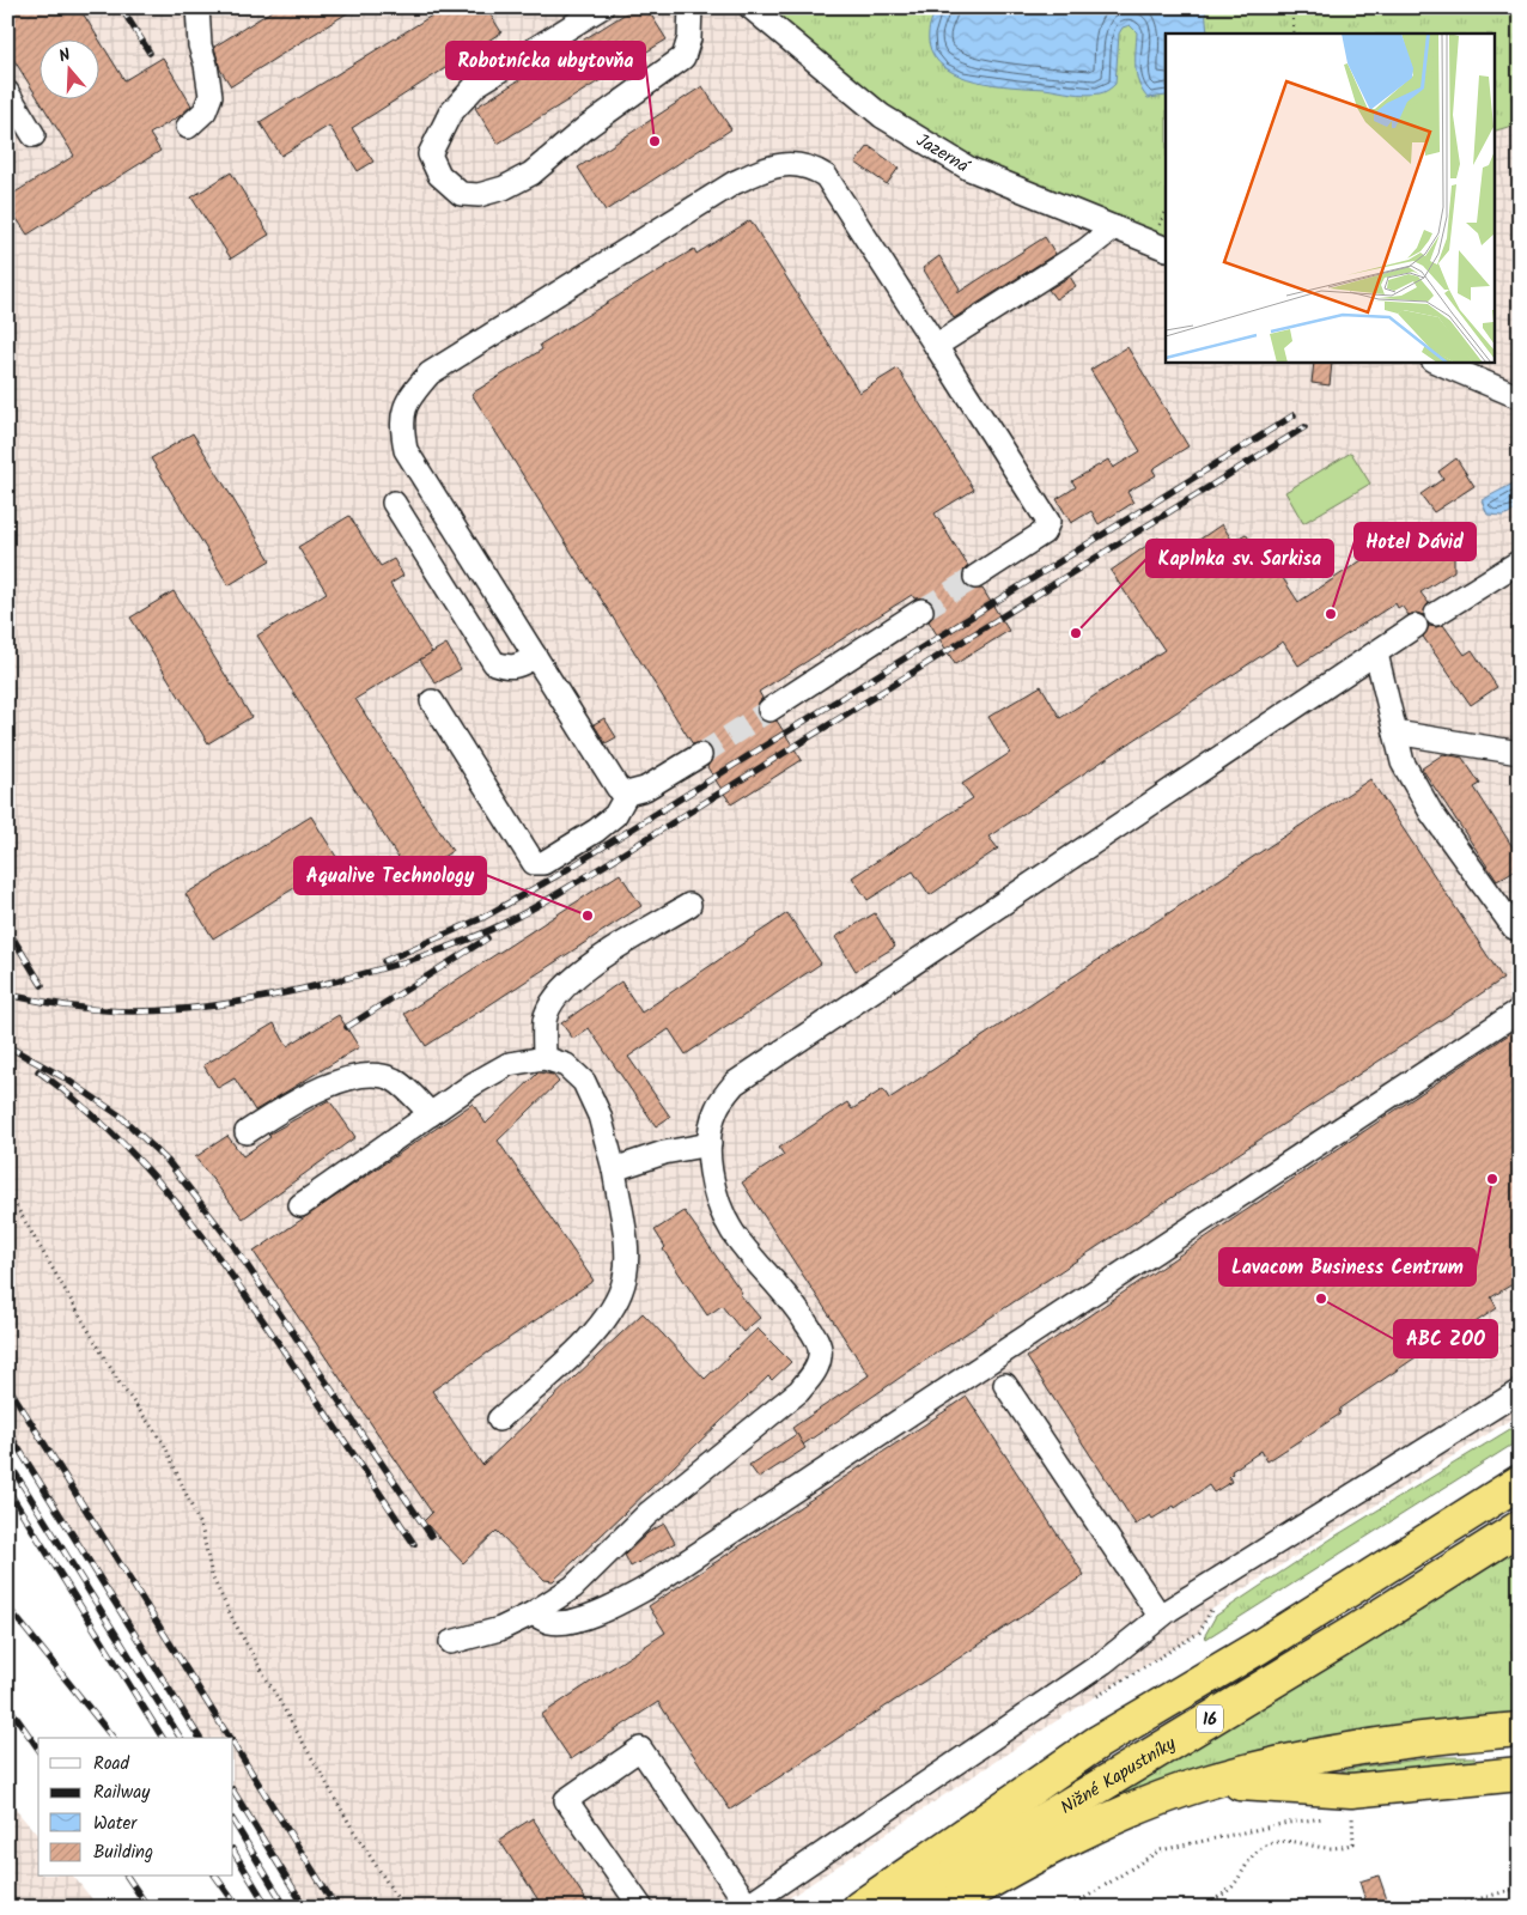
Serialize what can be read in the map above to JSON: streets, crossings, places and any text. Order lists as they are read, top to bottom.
{
  "streets": {
    "highway": ["16", "Nižné Kapustníky"],
    "lane": ["Jazerná"]
  },
  "places": [
    "Robotnícka ubytovňa",
    "Hotel Dávid",
    "Kaplnka sv. Sarkisa",
    "Aqualive Technology",
    "Lavacom Business Centrum",
    "ABC ZOO"
  ],
  "legend": [
    "Road",
    "Railway",
    "Water",
    "Building"
  ],
  "north": "top"
}
